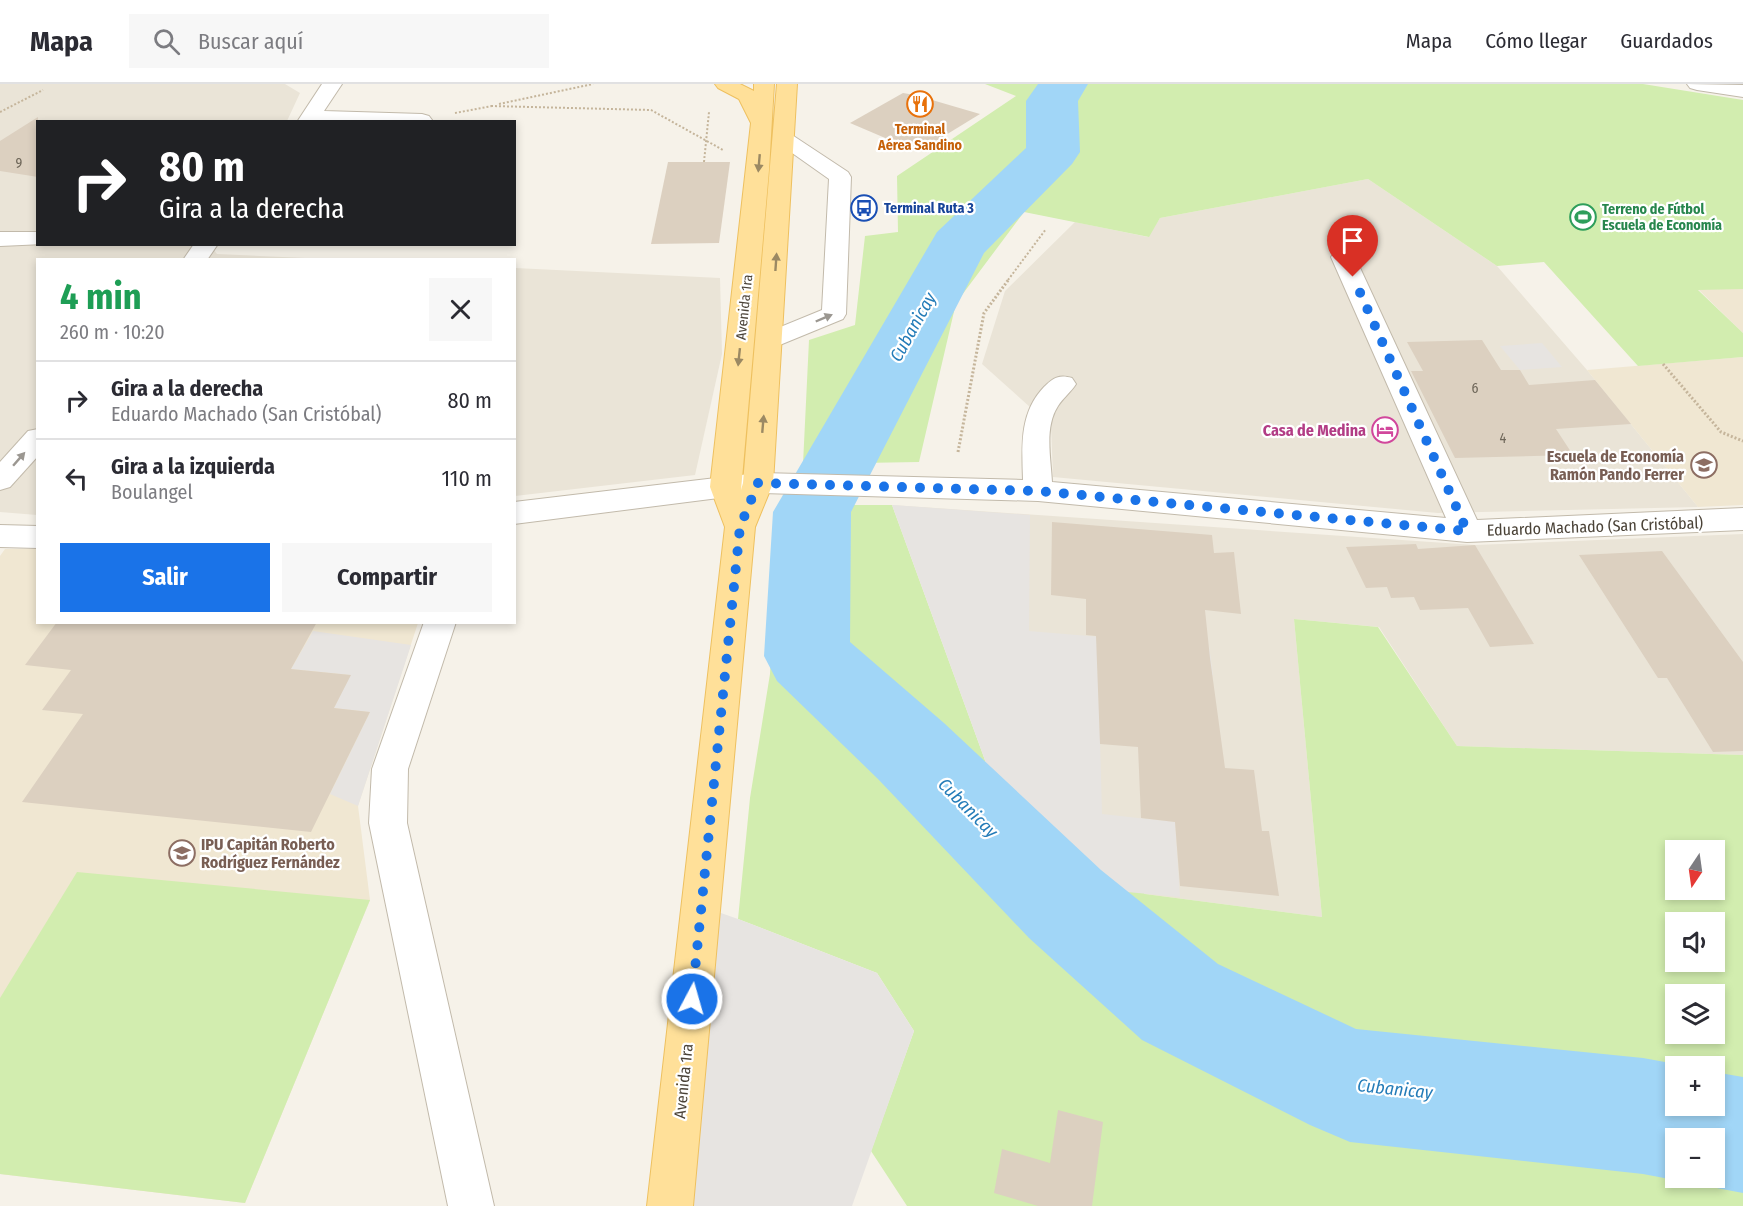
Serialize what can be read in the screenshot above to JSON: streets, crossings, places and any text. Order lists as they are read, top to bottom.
{
  "streets": {
    "main road": ["Avenida 1ra"],
    "street": ["Eduardo Machado (San Cristóbal)"]
  },
  "crossings": [
    ["Avenida 1ra", "Eduardo Machado (San Cristóbal)"]
  ],
  "water": ["Cubanicay"],
  "places": {
    "restaurant": ["Terminal Aérea Sandino"],
    "bus stop": ["Terminal Ruta 3"],
    "sports": ["Terreno de Fútbol Escuela de Economía"],
    "hotel": ["Casa de Medina"],
    "school or university": ["Escuela de Economía Ramón Pando Ferrer", "IPU Capitán Roberto Rodríguez Fernández"]
  },
  "house_numbers": ["9", "6", "4"],
  "north": "bottom",
  "page": {
    "header": "Mapa",
    "search": "Buscar aquí",
    "nav": ["Mapa", "Cómo llegar", "Guardados"],
    "turn": ["80 m", "Gira a la derecha"],
    "heading": ["4 min", "260 m · 10:20"],
    "list": [
      {
        "name": "Gira a la derecha",
        "note": "Eduardo Machado (San Cristóbal)",
        "value": "80 m"
      },
      {
        "name": "Gira a la izquierda",
        "note": "Boulangel",
        "value": "110 m"
      }
    ],
    "buttons": ["Salir", "Compartir"],
    "map_buttons": ["+", "−"]
  }
}
